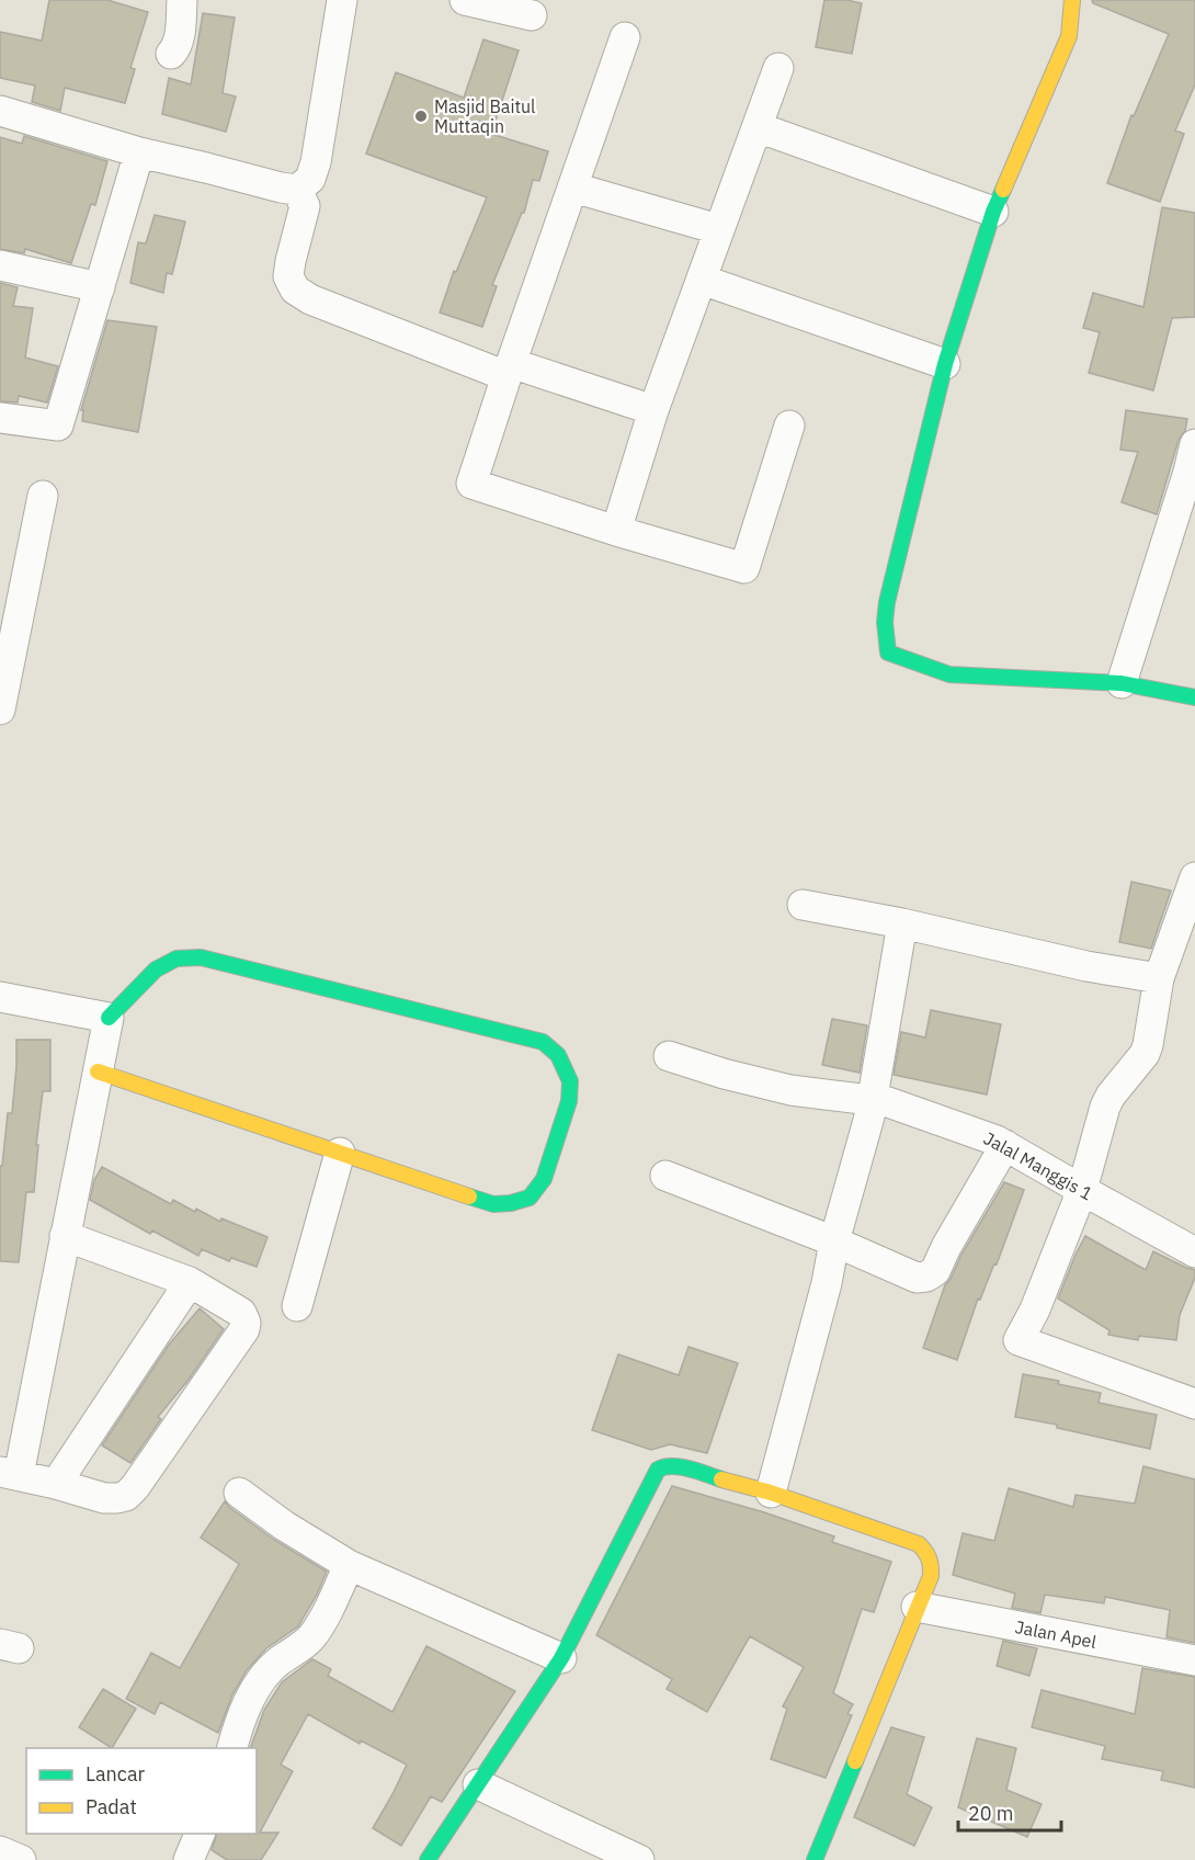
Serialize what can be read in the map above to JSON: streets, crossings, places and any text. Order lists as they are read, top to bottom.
{
  "streets": {
    "street": ["Jalal Manggis 1", "Jalan Apel"]
  },
  "places": ["Masjid Baitul Muttaqin"],
  "legend": ["Lancar", "Padat"],
  "scale_bar": "20 m"
}
